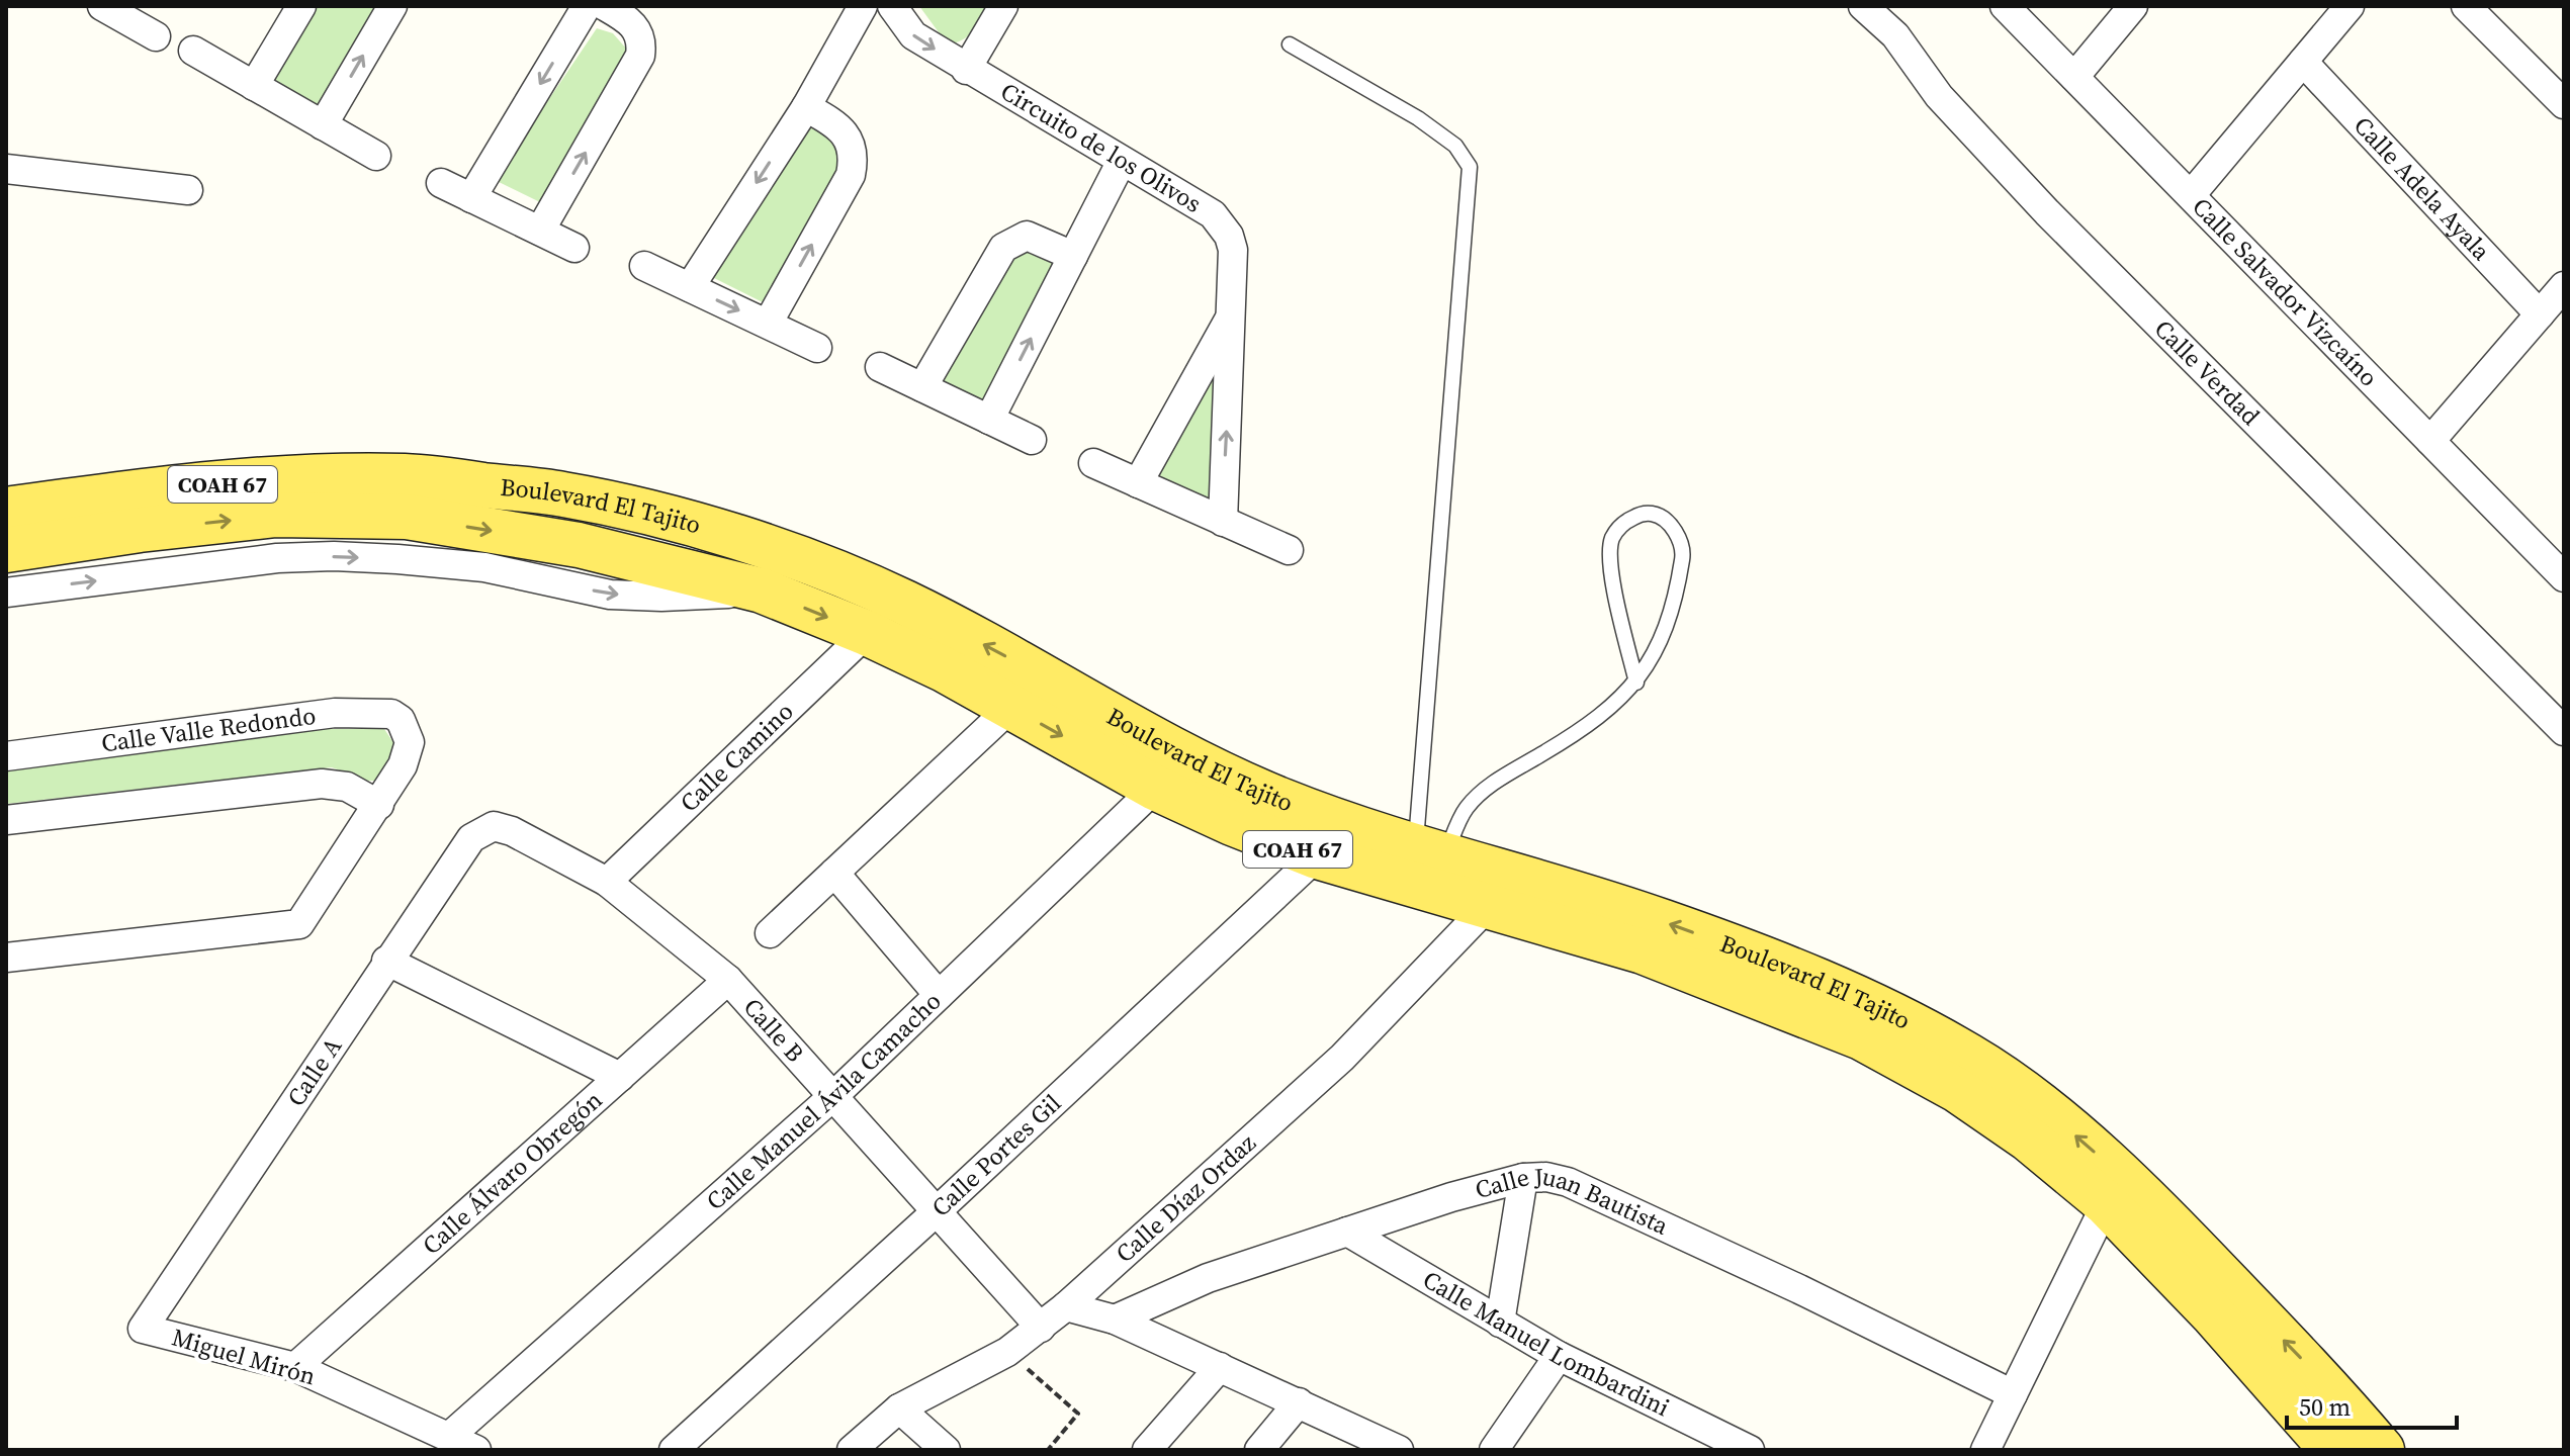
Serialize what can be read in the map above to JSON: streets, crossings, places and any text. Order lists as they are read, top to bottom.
{
  "streets": {
    "main road": ["COAH 67", "Boulevard El Tajito"],
    "street": [
      "Circuito de los Olivos",
      "Calle Adela Ayala",
      "Calle Salvador Vizcaíno",
      "Calle Verdad",
      "Calle Valle Redondo",
      "Calle Camino",
      "Calle B",
      "Calle A",
      "Calle Manuel Ávila Camacho",
      "Calle Portes Gil",
      "Calle Álvaro Obregón",
      "Calle Díaz Ordaz",
      "Calle Juan Bautista",
      "Calle Manuel Lombardini",
      "Miguel Mirón"
    ]
  },
  "crossings": [
    ["Boulevard El Tajito", "Calle Camino"],
    ["Boulevard El Tajito", "Calle Manuel Ávila Camacho"],
    ["Boulevard El Tajito", "Calle Portes Gil"],
    ["Boulevard El Tajito", "Calle Díaz Ordaz"],
    ["Calle Camino", "Calle B"],
    ["Calle B", "Calle A"],
    ["Calle B", "Calle Manuel Ávila Camacho"],
    ["Calle B", "Calle Portes Gil"],
    ["Calle B", "Calle Álvaro Obregón"],
    ["Calle B", "Calle Díaz Ordaz"],
    ["Calle A", "Miguel Mirón"],
    ["Calle Manuel Ávila Camacho", "Miguel Mirón"],
    ["Calle Álvaro Obregón", "Miguel Mirón"],
    ["Calle Juan Bautista", "Calle Manuel Lombardini"]
  ],
  "scale_bar": "50 m"
}
